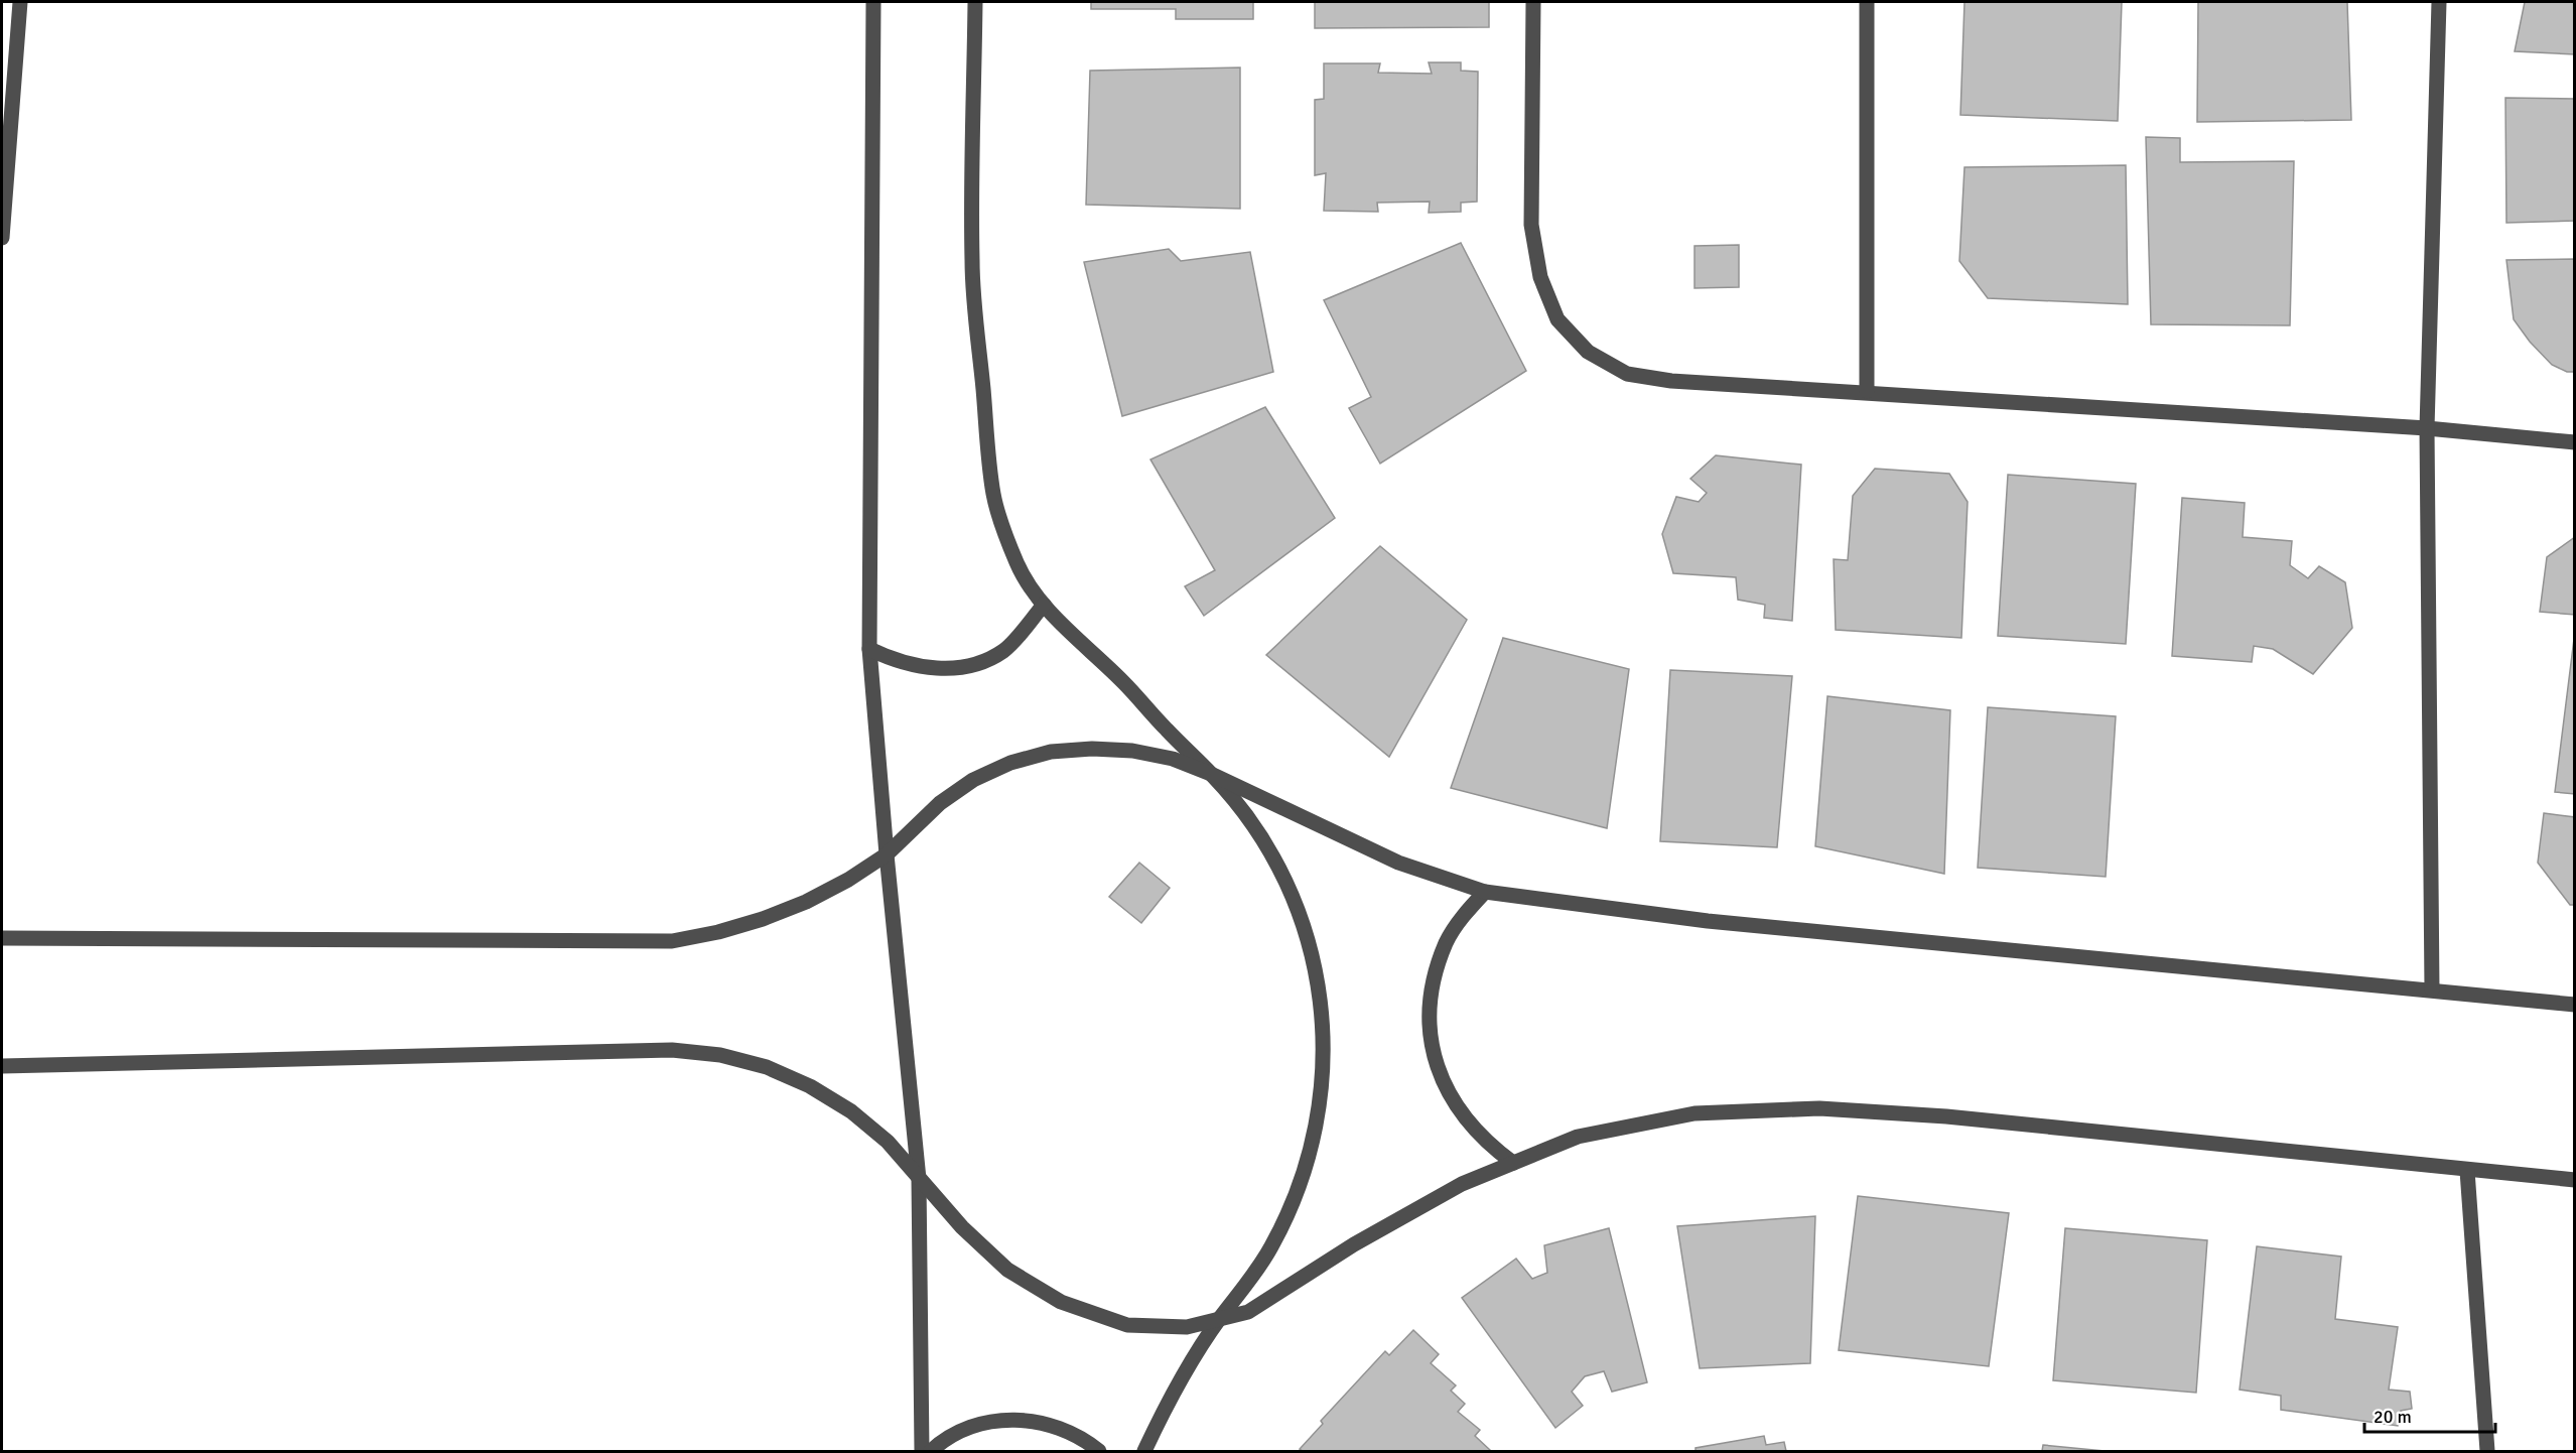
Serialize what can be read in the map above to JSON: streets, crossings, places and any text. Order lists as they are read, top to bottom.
{
  "scale_bar": "20 m"
}
